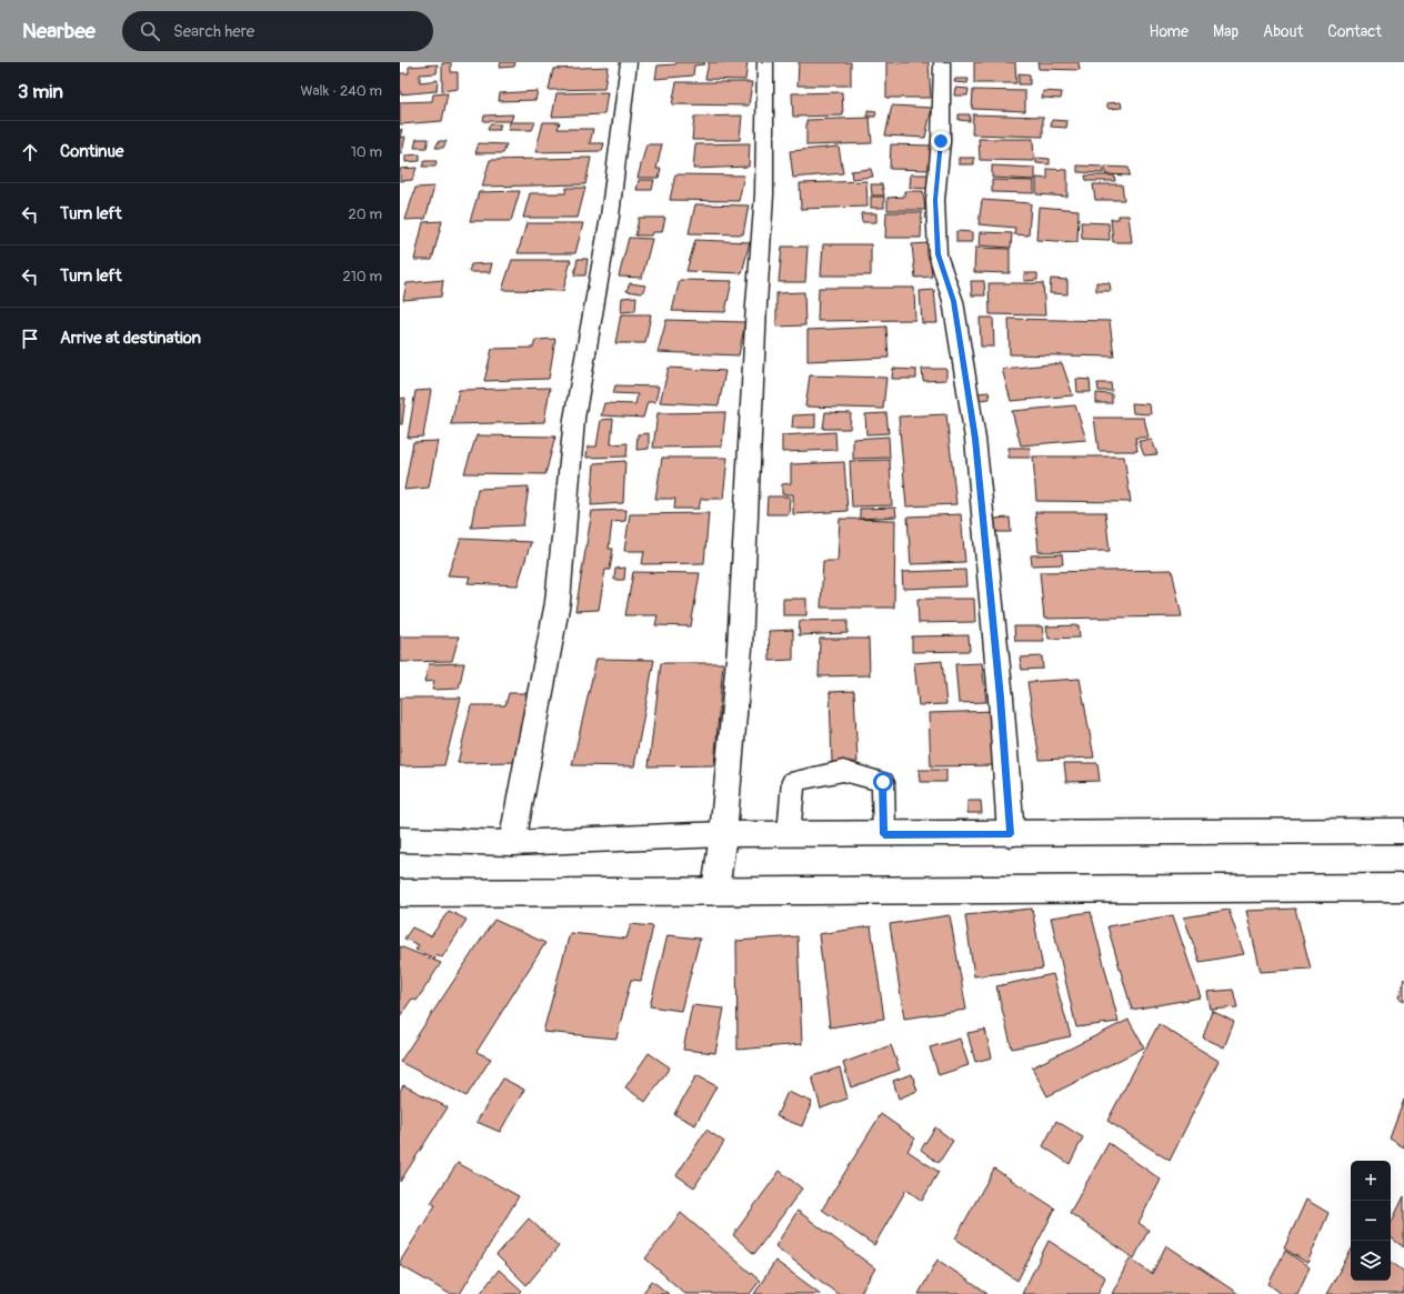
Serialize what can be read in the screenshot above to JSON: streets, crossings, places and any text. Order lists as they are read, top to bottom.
{
  "page": {
    "header": "Nearbee",
    "search": "Search here",
    "nav": [
      "Home",
      "Map",
      "About",
      "Contact"
    ],
    "heading": ["3 min", "Walk · 240 m"],
    "list": [
      ["Continue", "10 m"],
      ["Turn left", "20 m"],
      ["Turn left", "210 m"],
      "Arrive at destination"
    ],
    "map_buttons": ["+", "−"]
  }
}
